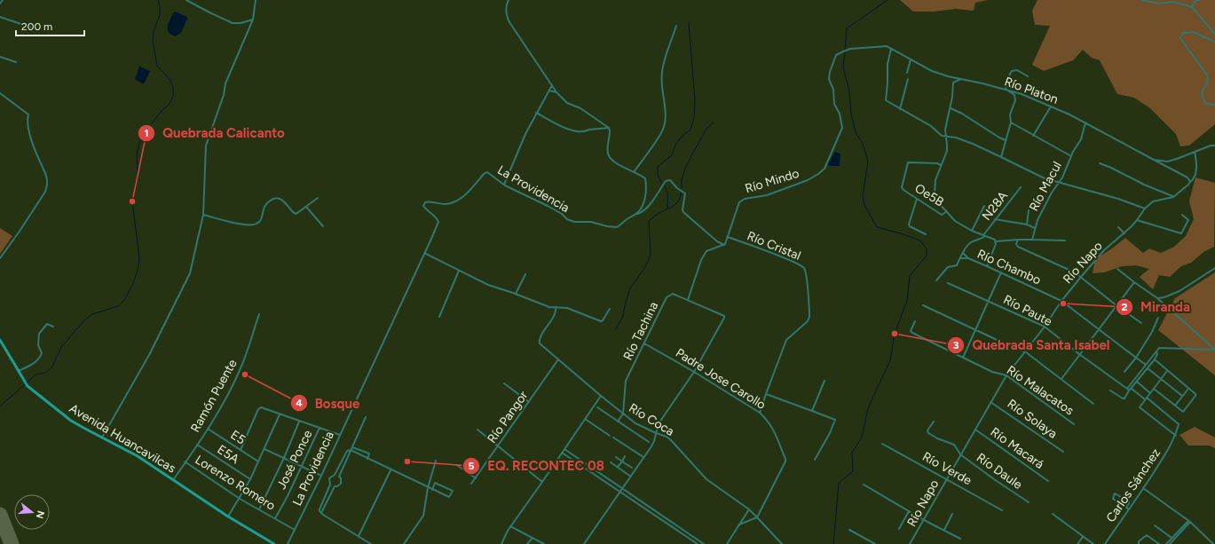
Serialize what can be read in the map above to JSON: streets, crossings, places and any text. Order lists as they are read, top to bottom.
{
  "streets": {
    "street": [
      "Río Platon",
      "Río Mindo",
      "Río Macul",
      "La Providencia",
      "Oe5B",
      "N28A",
      "Río Cristal",
      "Río Napo",
      "Río Chambo",
      "Río Paute",
      "Río Tachina",
      "Padre Jose Carollo",
      "Río Malacatos",
      "Ramón Puente",
      "Río Pangor",
      "Río Solaya",
      "Río Coca",
      "E5",
      "Avenida Huancavilcas",
      "Río Macará",
      "E5A",
      "José Ponce",
      "Río Verde",
      "Río Daule",
      "Lorenzo Romero",
      "Carlos Sánchez"
    ]
  },
  "crossings": [
    ["Río Platon", "Río Mindo"],
    ["Río Platon", "Río Macul"],
    ["Río Mindo", "Río Cristal"],
    ["La Providencia", "Lorenzo Romero"],
    ["Río Cristal", "Padre Jose Carollo"],
    ["Río Napo", "Río Chambo"],
    ["Río Napo", "Río Paute"],
    ["Río Napo", "Río Malacatos"],
    ["Río Napo", "Río Solaya"],
    ["Río Napo", "Río Macará"],
    ["Río Napo", "Río Verde"],
    ["Río Napo", "Río Daule"],
    ["Río Tachina", "Padre Jose Carollo"],
    ["Río Tachina", "Río Coca"],
    ["Padre Jose Carollo", "Río Coca"],
    ["Ramón Puente", "E5"],
    ["Ramón Puente", "Avenida Huancavilcas"],
    ["Ramón Puente", "E5A"],
    ["Ramón Puente", "Lorenzo Romero"],
    ["Río Pangor", "Río Coca"],
    ["José Ponce", "Lorenzo Romero"]
  ],
  "places": [
    "Quebrada Calicanto",
    "Miranda",
    "Quebrada Santa Isabel",
    "Bosque",
    "EQ. RECONTEC 08"
  ],
  "scale_bar": "200 m",
  "north": "right"
}
